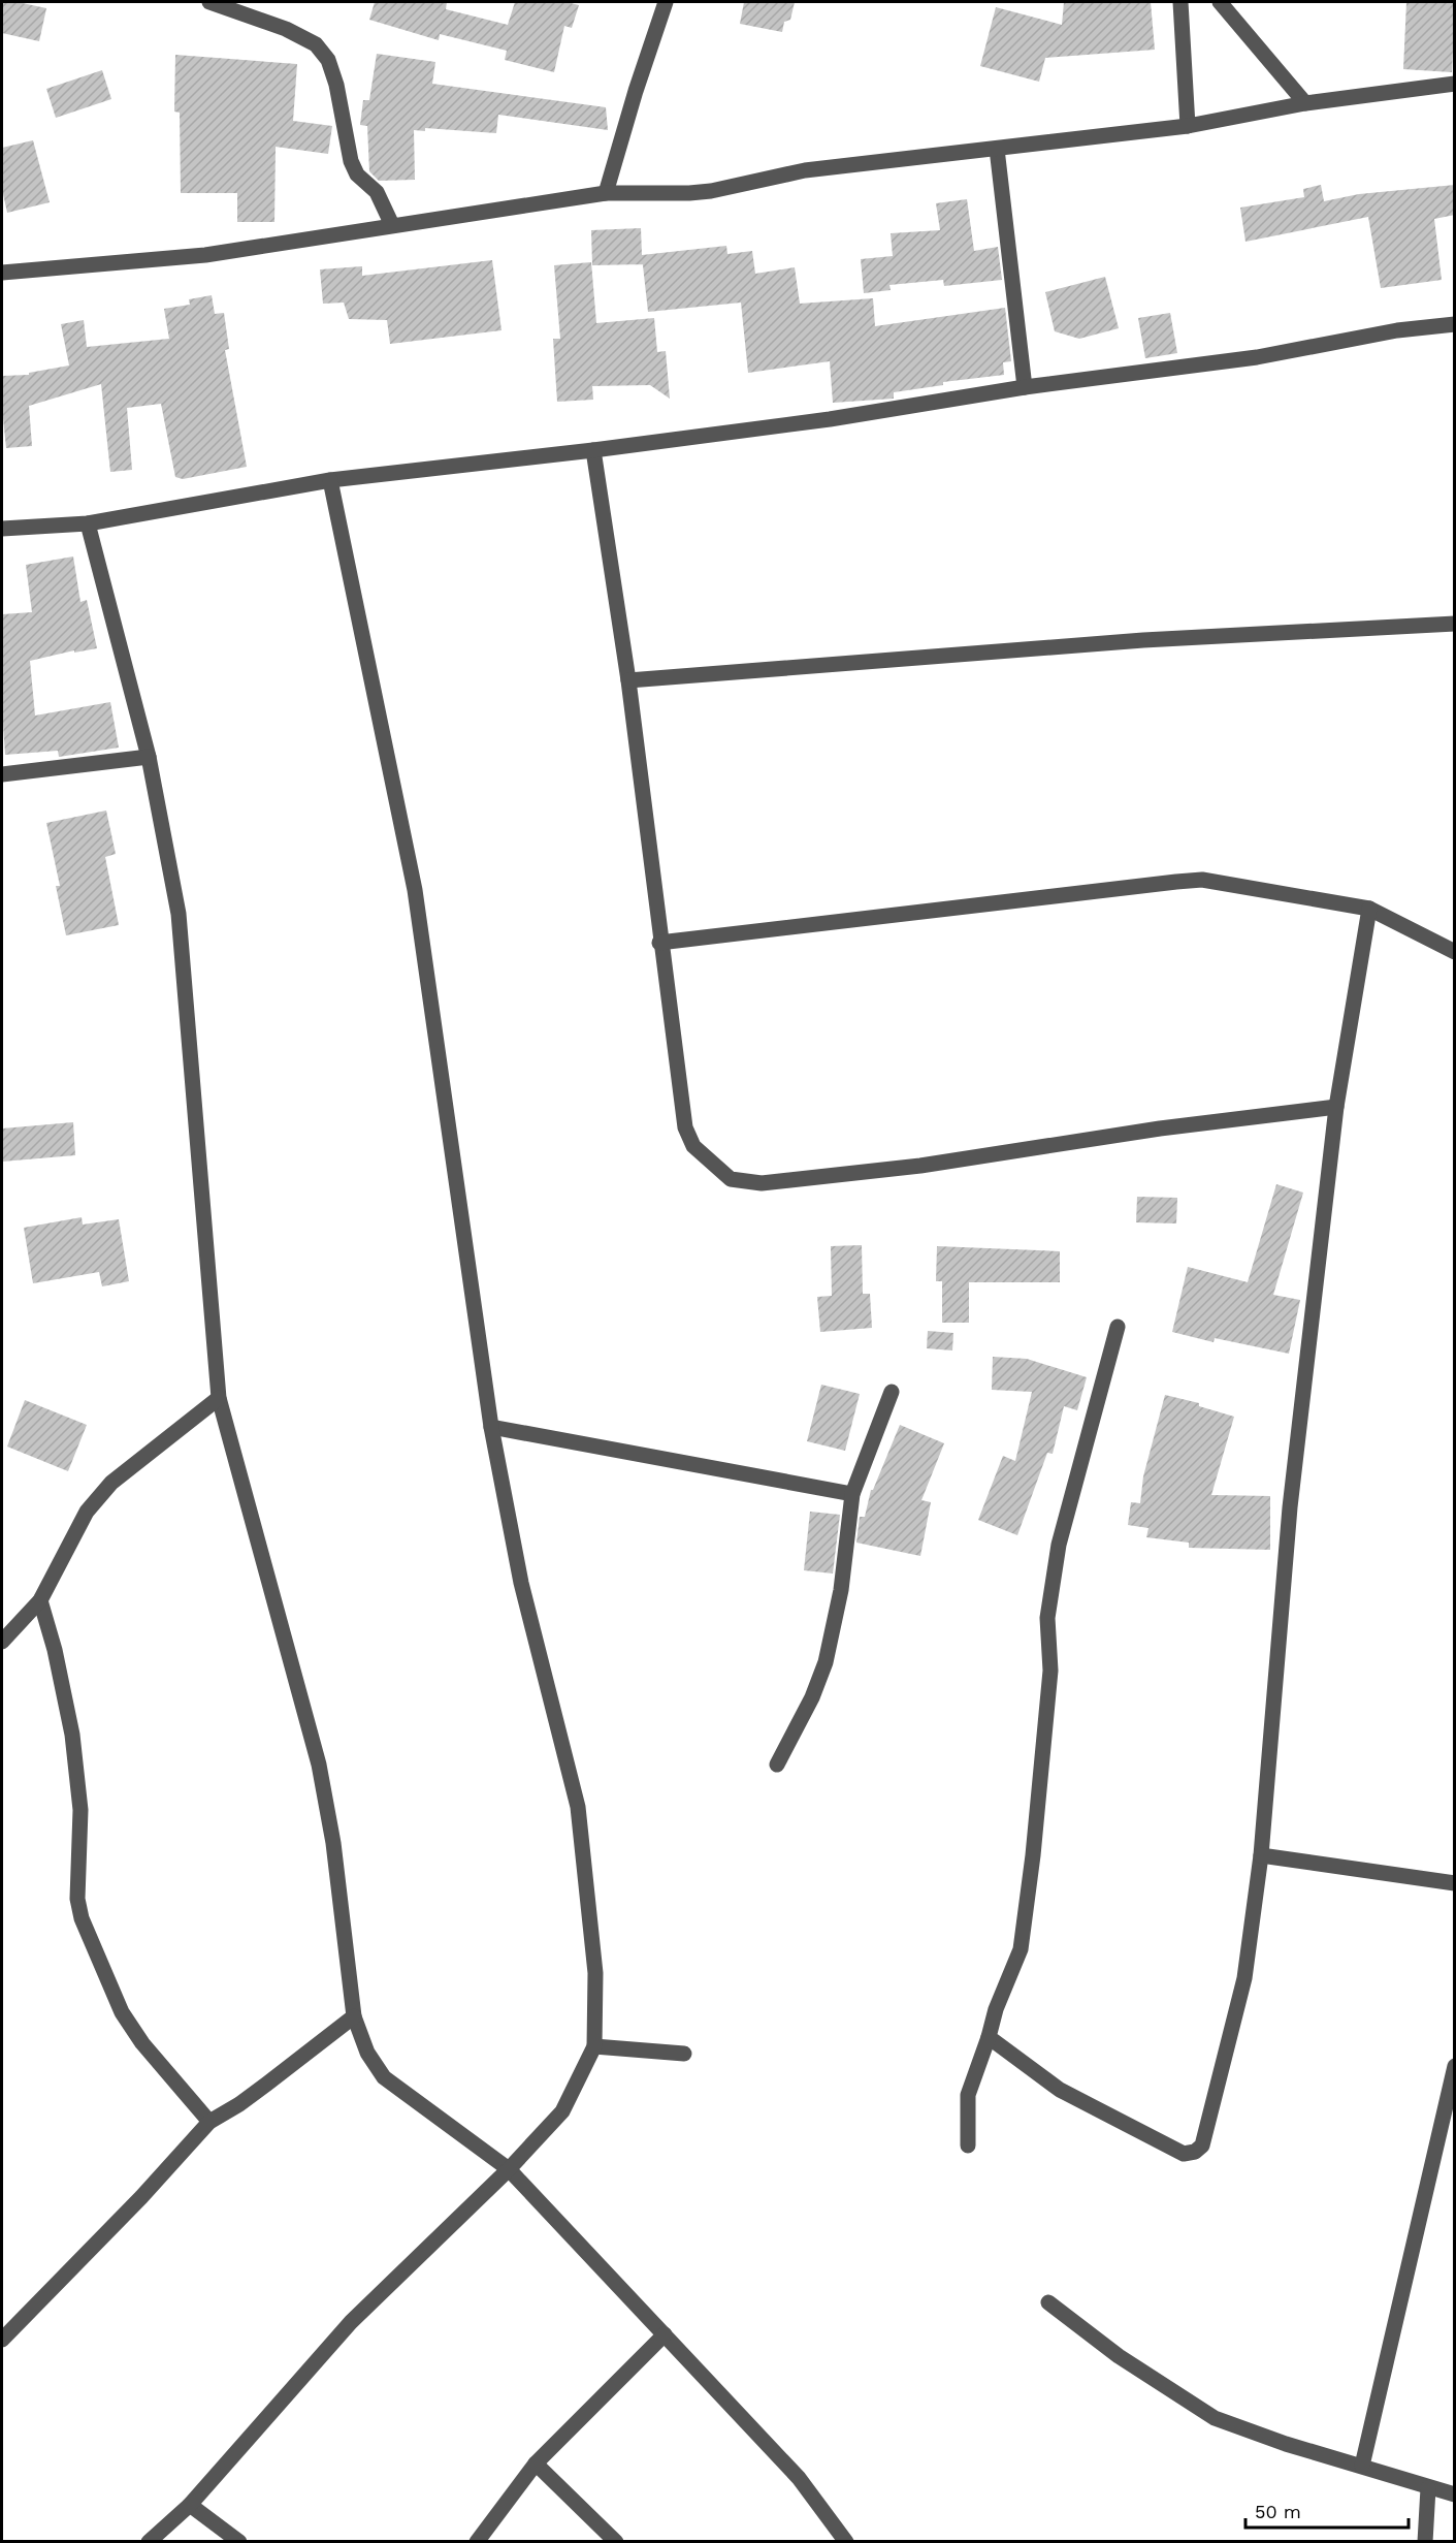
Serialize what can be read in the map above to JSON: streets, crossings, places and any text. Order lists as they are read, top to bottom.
{
  "scale_bar": "50 m"
}
